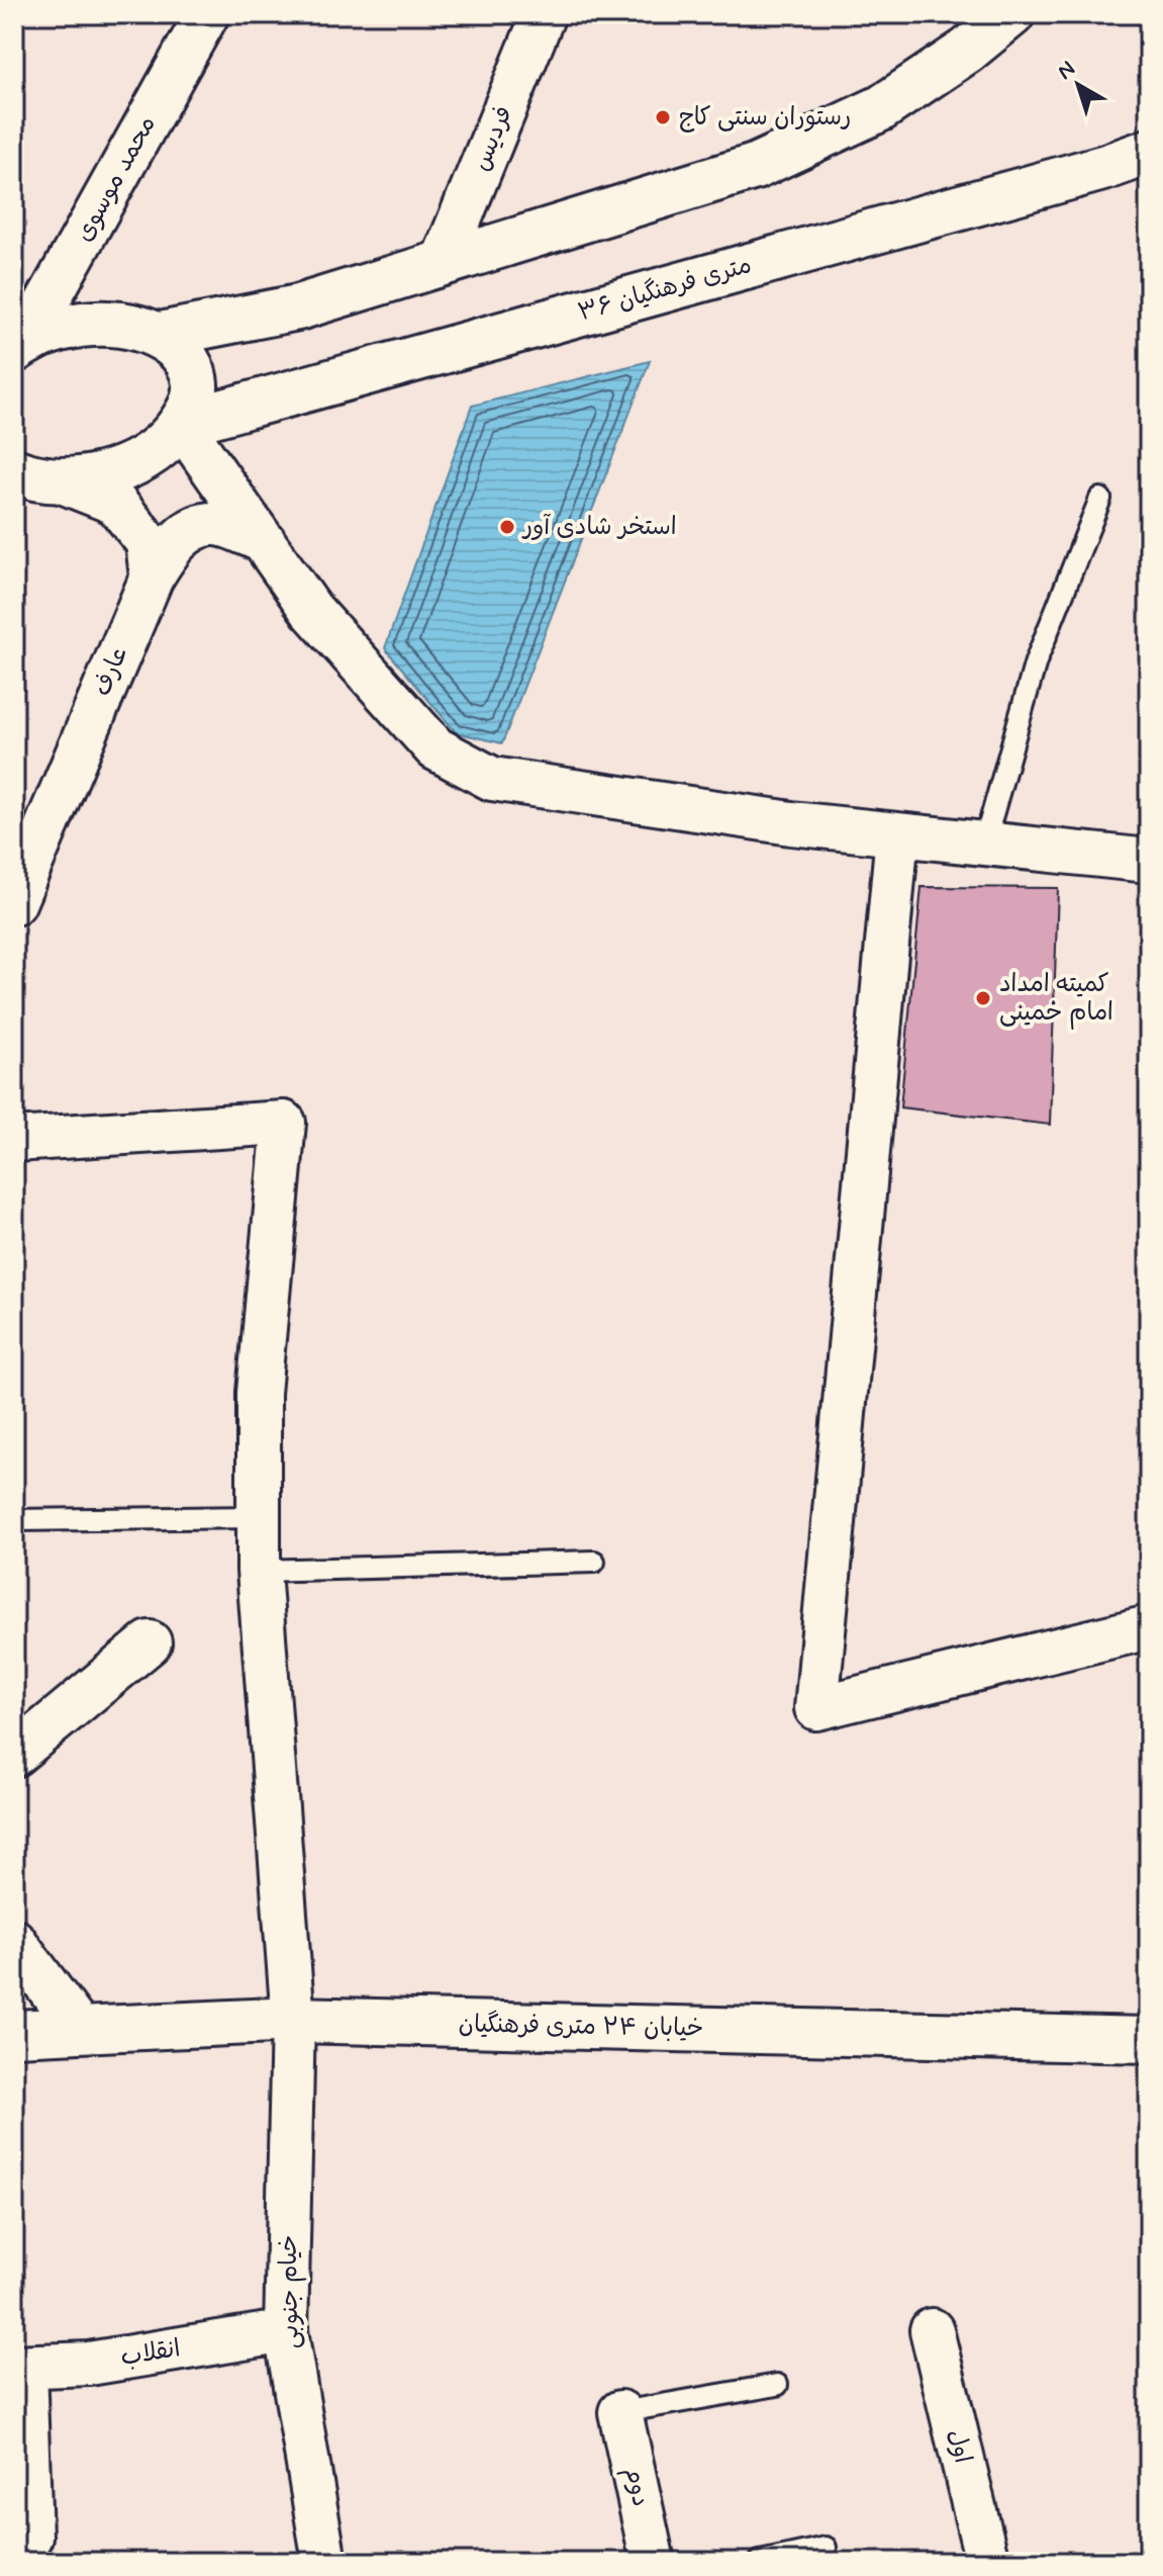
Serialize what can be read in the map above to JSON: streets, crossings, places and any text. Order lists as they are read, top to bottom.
{
  "streets": {
    "main road": ["۳۶ متری فرهنگیان", "خیابان ۲۴ متری فرهنگیان"],
    "street": [
      "فردیس",
      "محمد موسوی",
      "عارف",
      "خیام جنوبی",
      "انقلاب",
      "اول",
      "دوم"
    ]
  },
  "crossings": [
    ["خیابان ۲۴ متری فرهنگیان", "خیام جنوبی"],
    ["خیام جنوبی", "انقلاب"]
  ],
  "places": ["رستوران سنتی کاج", "استخر شادی آور", "کمیته امداد امام خمینی"],
  "north": "top left"
}
